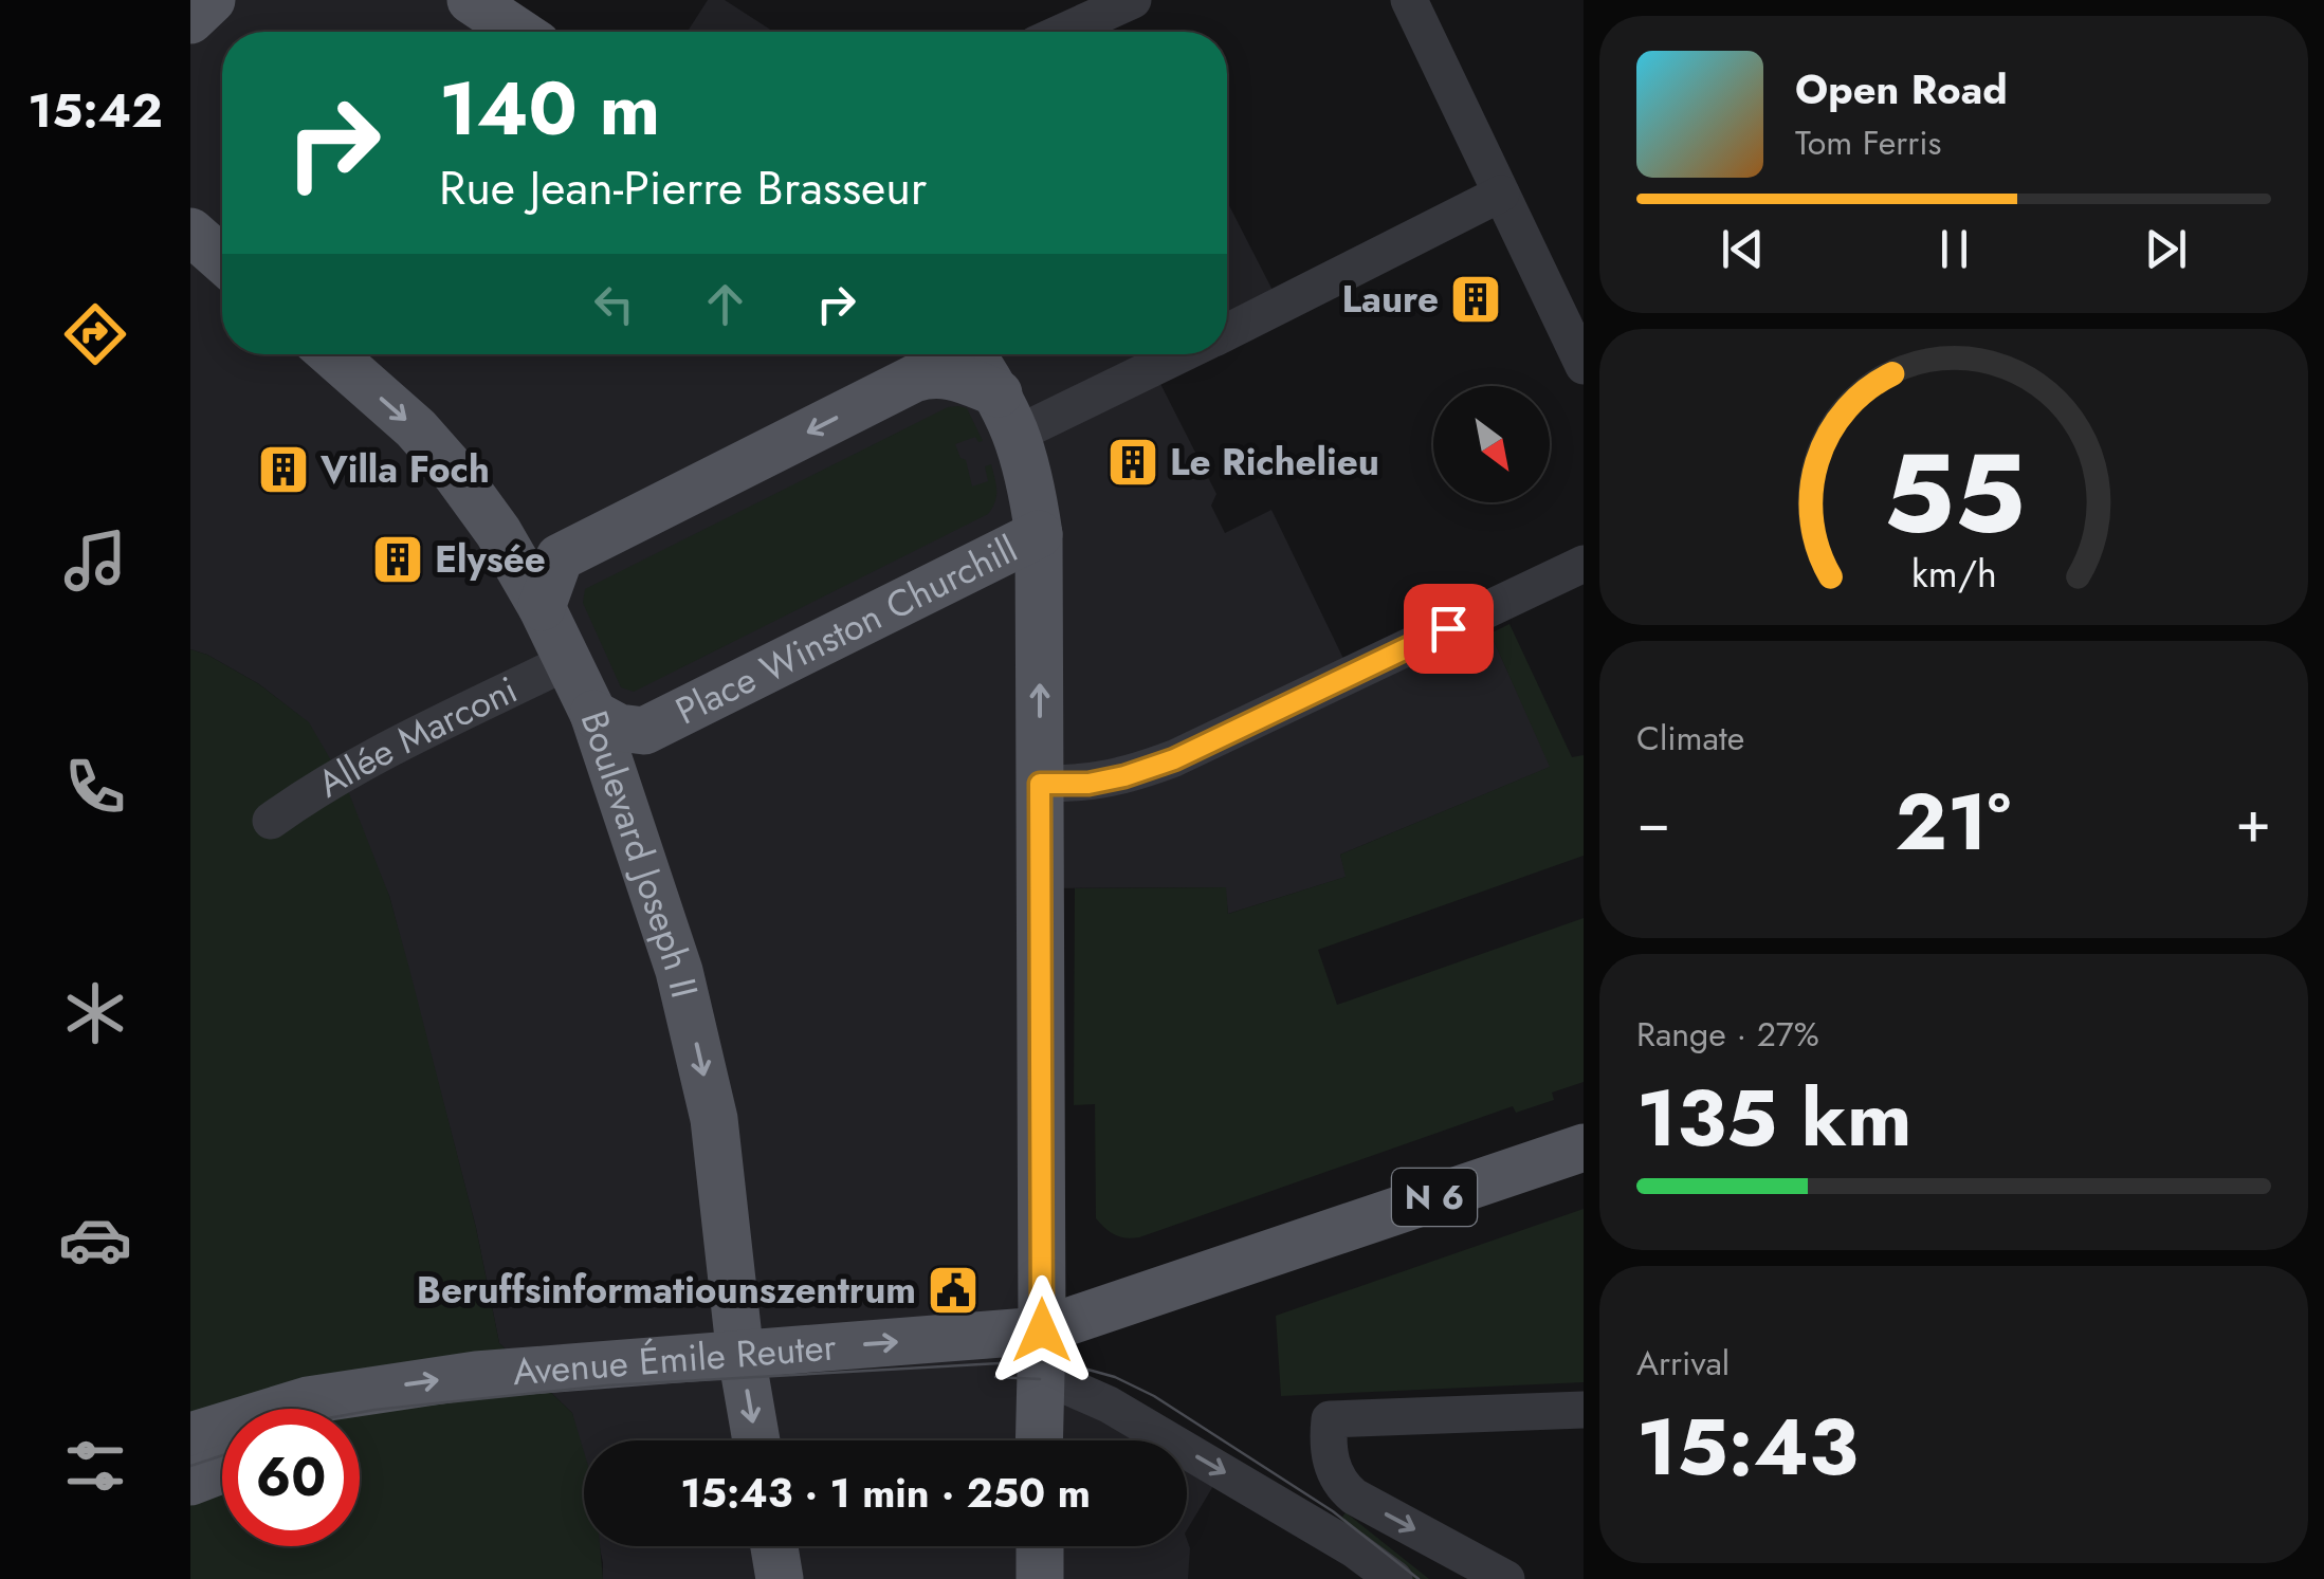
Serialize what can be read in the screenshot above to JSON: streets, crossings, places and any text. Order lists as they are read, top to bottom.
{
  "streets": {
    "main road": [
      "Place Winston Churchill",
      "Boulevard Joseph II",
      "N 6",
      "Avenue Émile Reuter"
    ],
    "street": ["Allée Marconi"]
  },
  "crossings": [
    ["Place Winston Churchill", "Boulevard Joseph II"],
    ["Allée Marconi", "Boulevard Joseph II"],
    ["Boulevard Joseph II", "Avenue Émile Reuter"],
    ["N 6", "Avenue Émile Reuter"]
  ],
  "one_way": ["Avenue Émile Reuter"],
  "places": {
    "building": [
      "Laure",
      "Le Richelieu",
      "Villa Foch",
      "Elysée"
    ],
    "public building": ["Beruffsinformatiounszentrum"]
  },
  "north": "bottom right",
  "page": {
    "tabs": "15:42",
    "turn": ["140 m", "Rue Jean-Pierre Brasseur"],
    "song": ["Open Road", "Tom Ferris"],
    "tile": [
      "Climate",
      ["Range · 27%", "135 km"],
      ["Arrival", "15:43"]
    ],
    "heat": ["−", "21°", "+"],
    "limit": "60",
    "trip": "15:43 · 1 min · 250 m",
    "gauge": ["55", "km/h"]
  }
}
